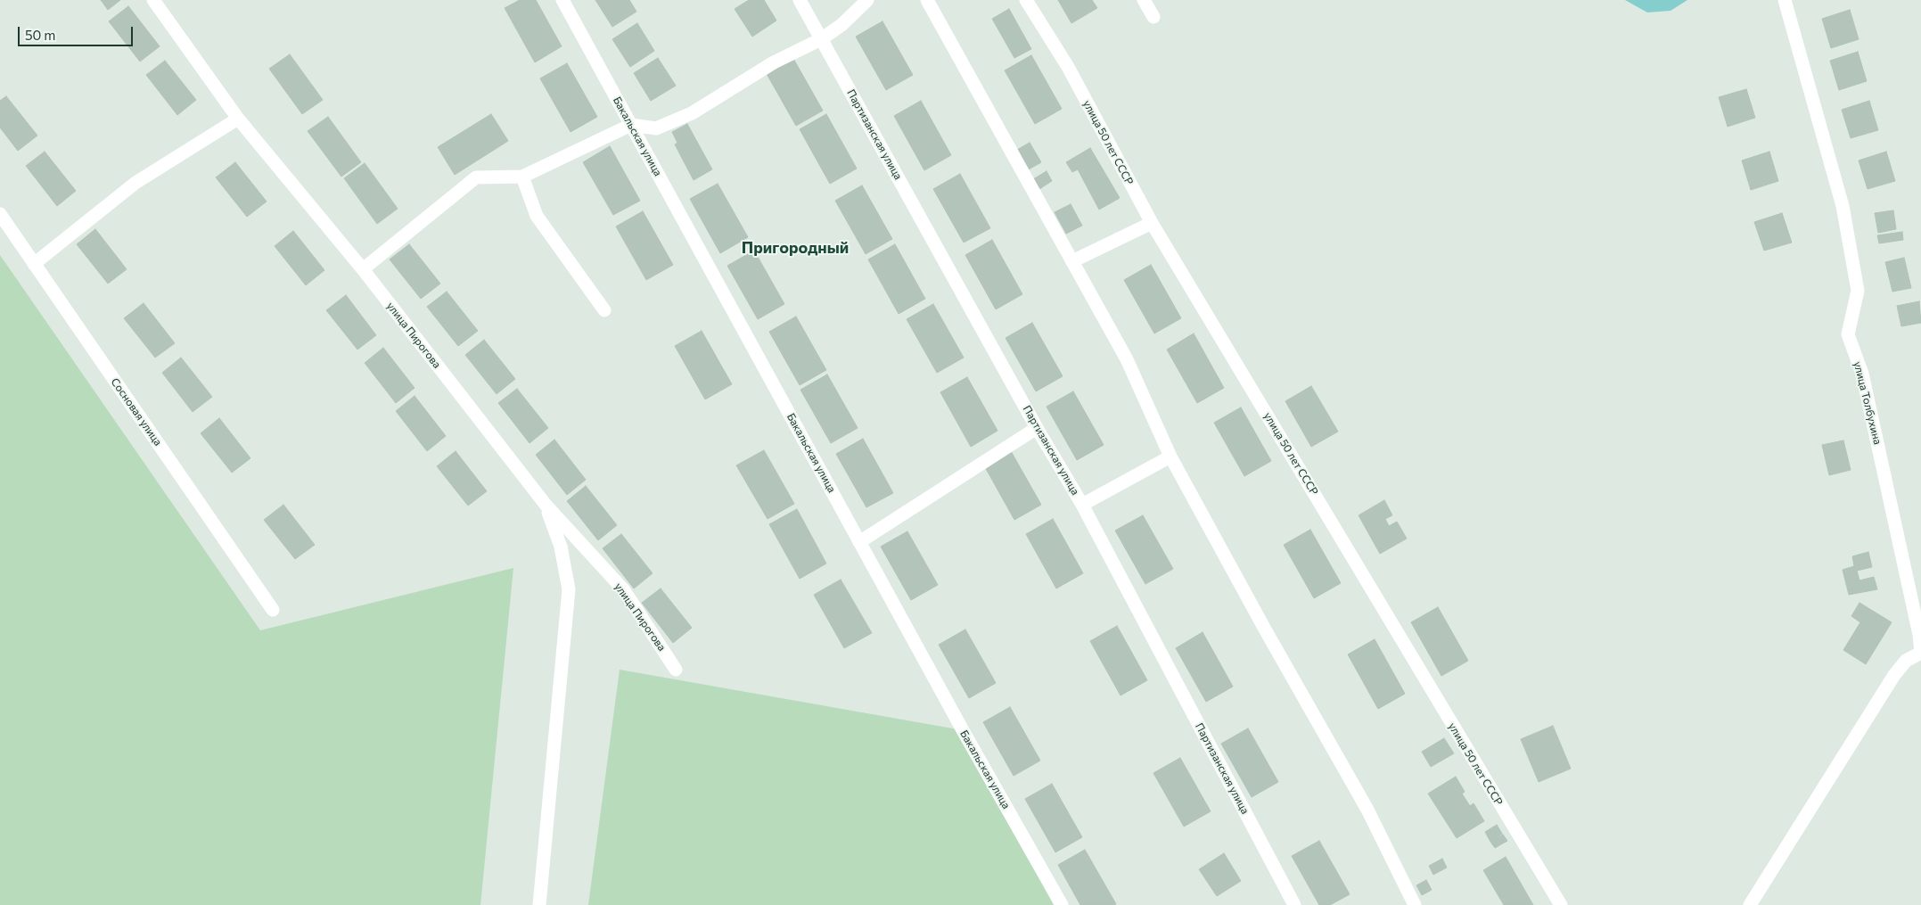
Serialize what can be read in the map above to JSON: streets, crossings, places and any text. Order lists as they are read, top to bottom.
{
  "streets": {
    "street": [
      "Партизанская улица",
      "Бакальская улица",
      "улица 50 лет СССР",
      "улица Пирогова",
      "улица Толбухина",
      "Сосновая улица"
    ]
  },
  "districts": ["Пригородный"],
  "scale_bar": "50 m"
}
